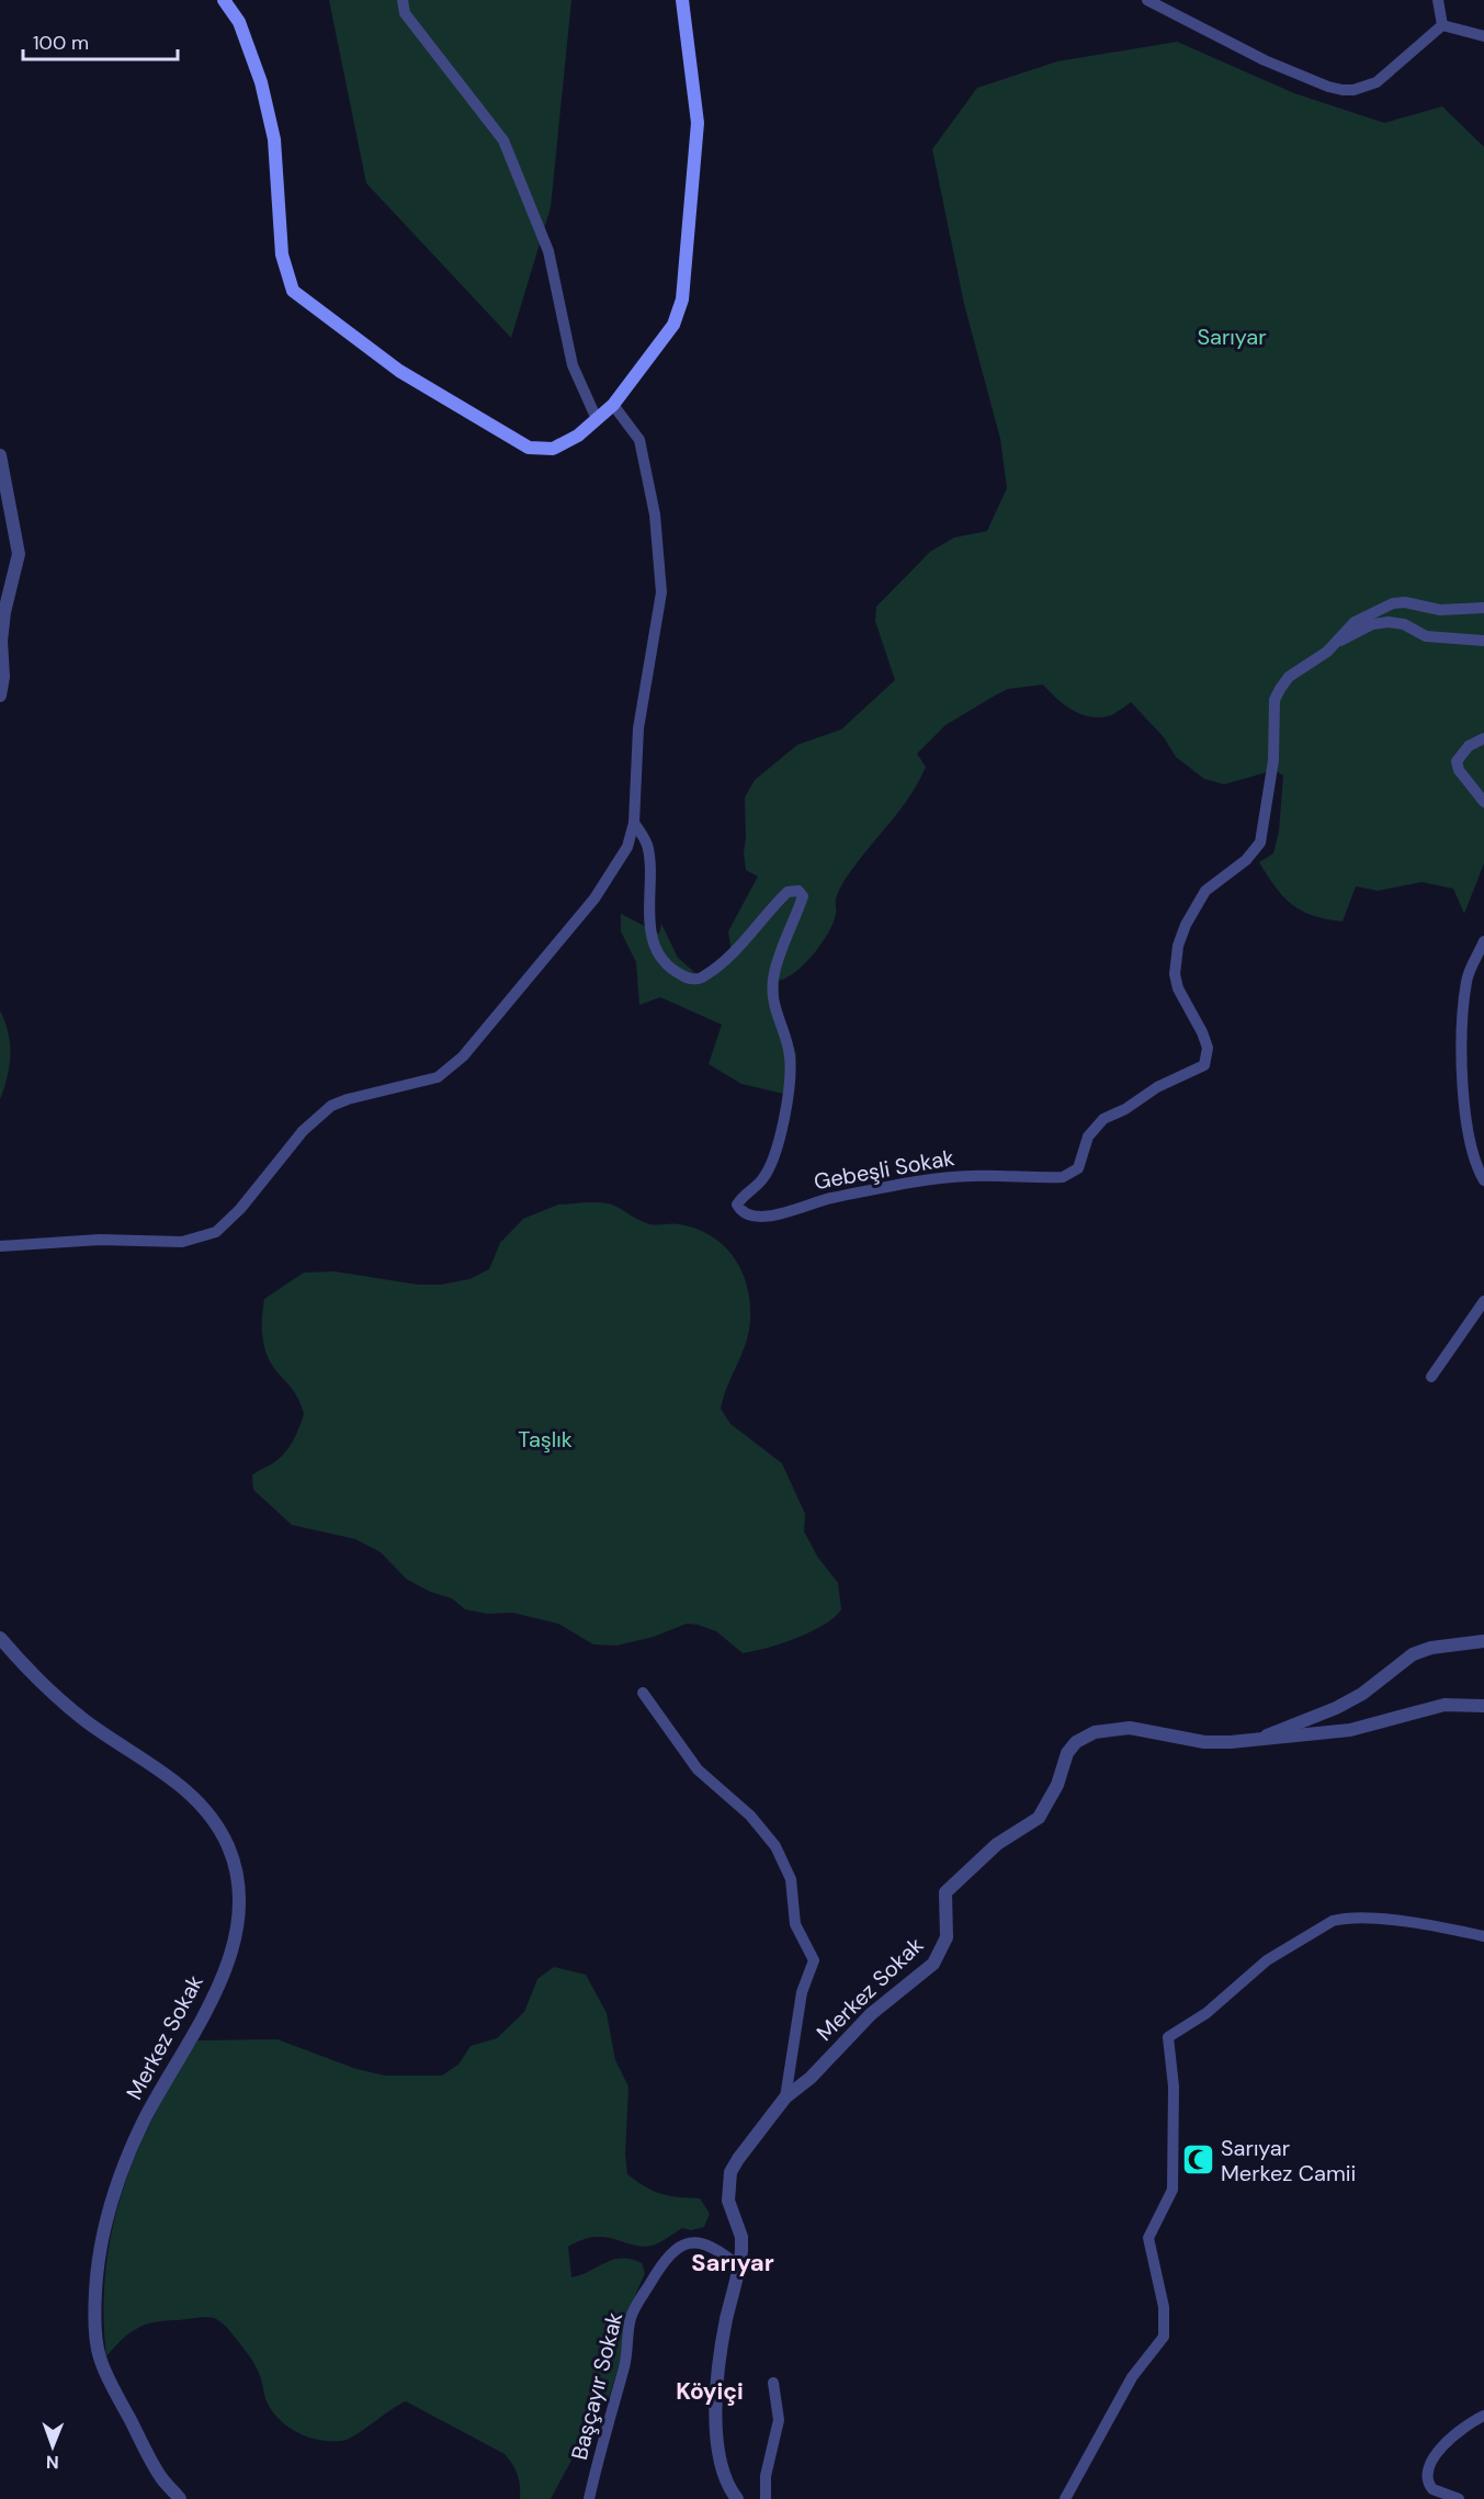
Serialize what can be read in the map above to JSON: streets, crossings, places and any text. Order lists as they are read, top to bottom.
{
  "streets": {
    "street": ["Gebeşli Sokak", "Merkez Sokak", "Başçayır Sokak"]
  },
  "crossings": [
    ["Merkez Sokak", "Başçayır Sokak"]
  ],
  "districts": ["Sarıyar", "Köyiçi"],
  "parks": ["Sarıyar", "Taşlık"],
  "places": {
    "mosque": ["Sarıyar Merkez Camii"]
  },
  "scale_bar": "100 m",
  "north": "bottom"
}
